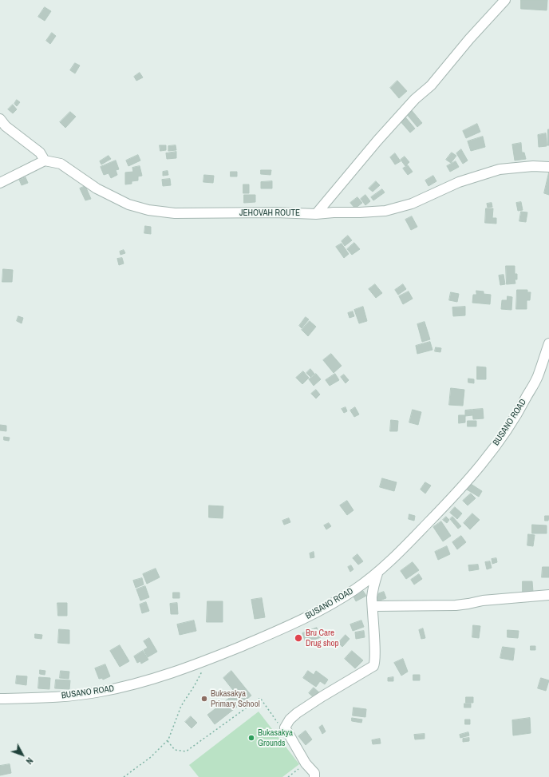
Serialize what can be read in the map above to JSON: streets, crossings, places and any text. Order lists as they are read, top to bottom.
{
  "streets": {
    "street": ["JEHOVAH ROUTE", "BUSANO ROAD"]
  },
  "places": ["Bru Care Drug shop", "Bukasakya Primary School", "Bukasakya Grounds"],
  "north": "bottom right"
}
